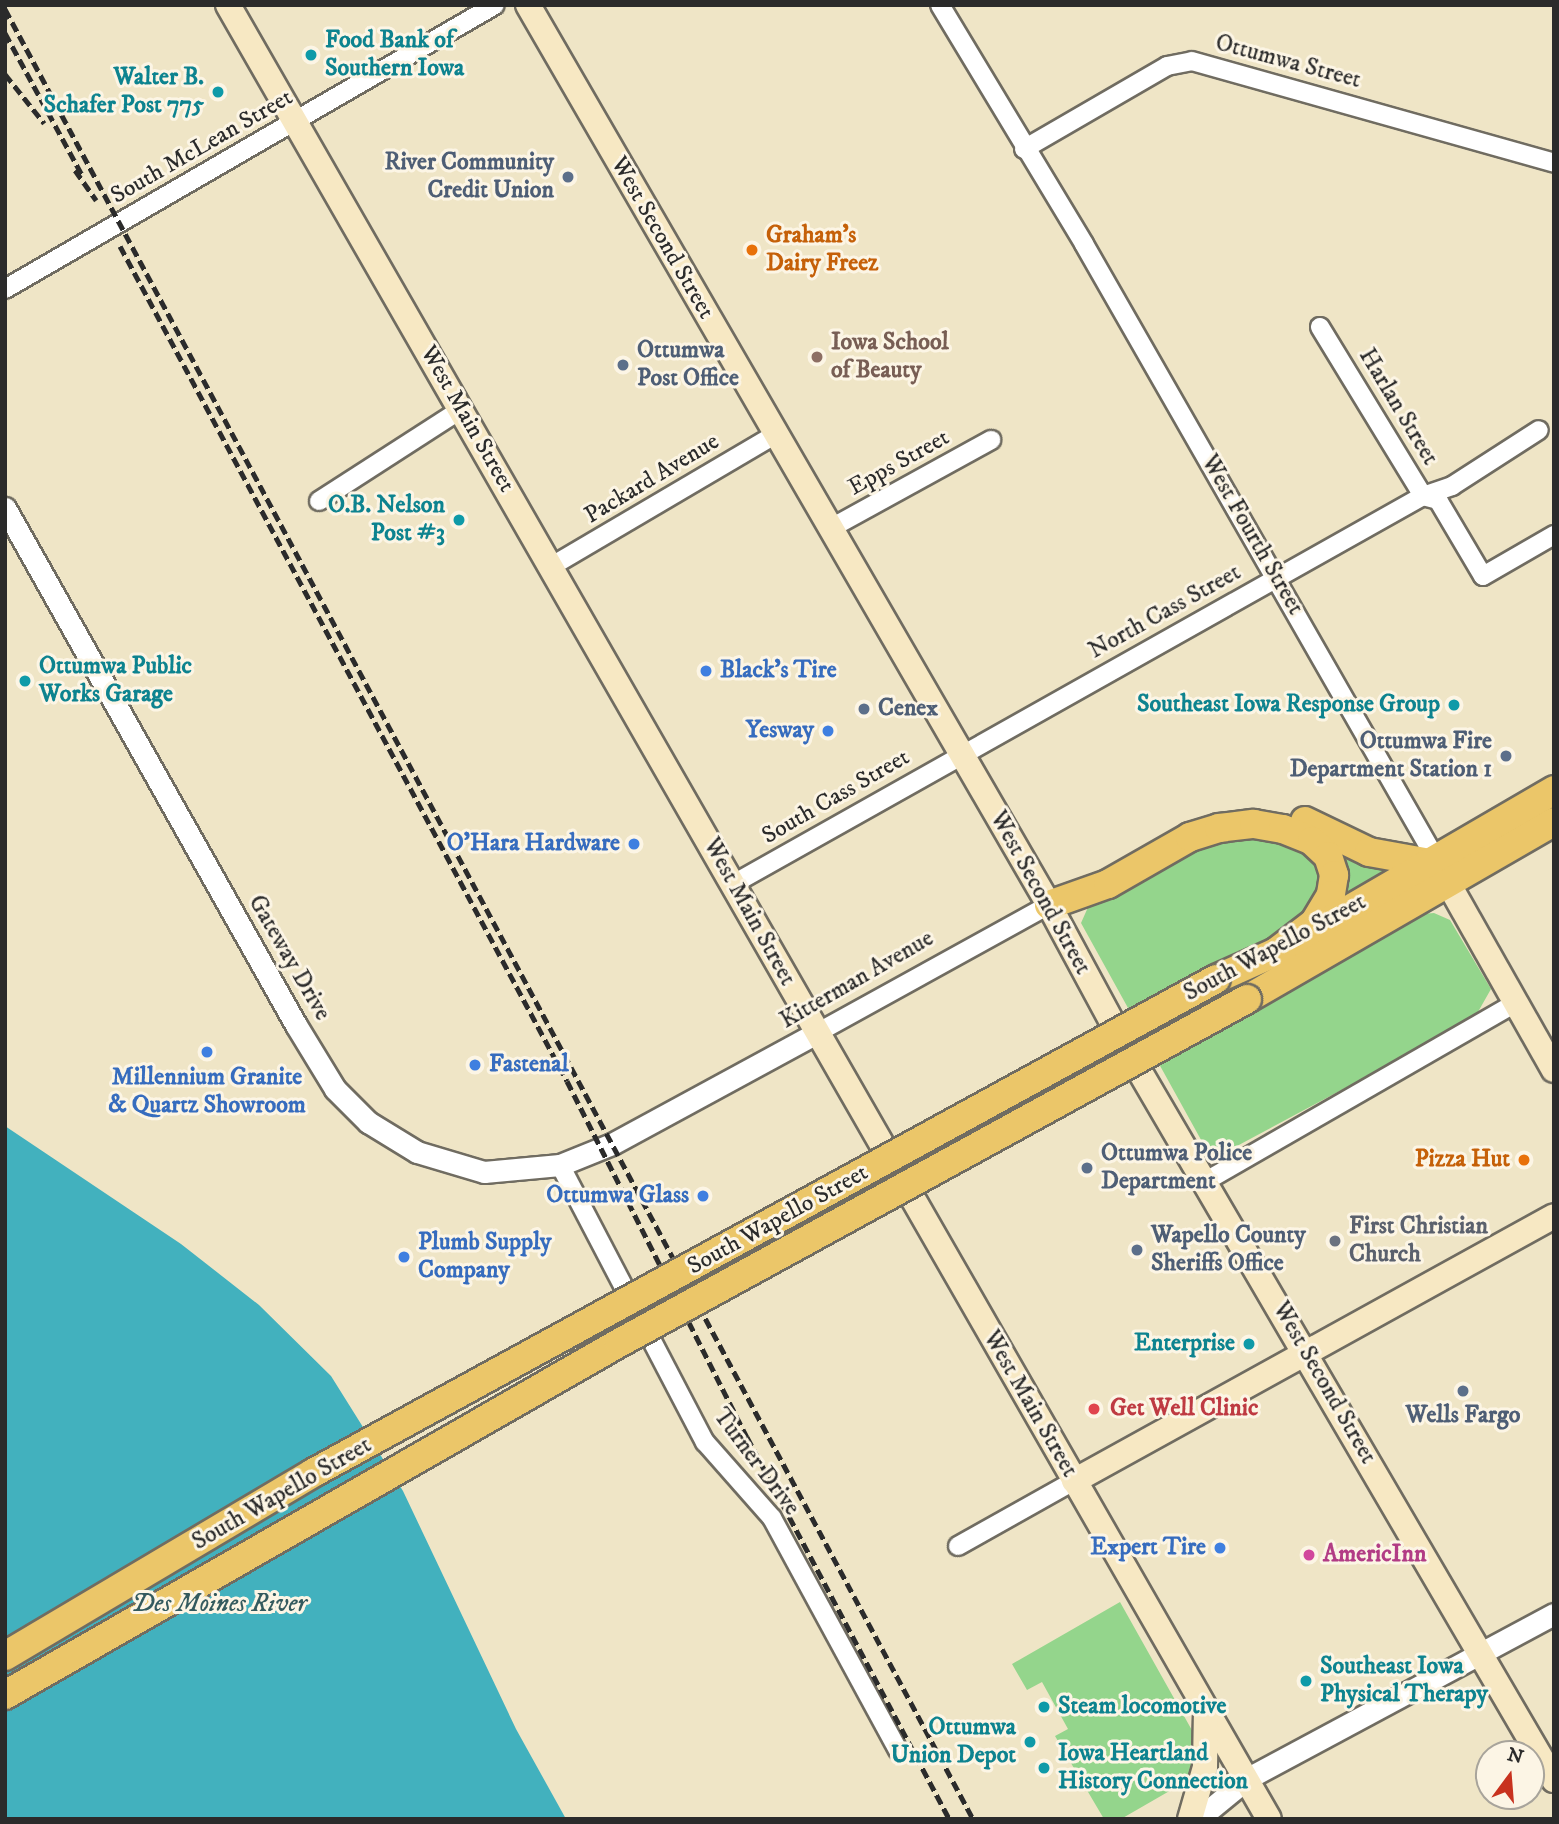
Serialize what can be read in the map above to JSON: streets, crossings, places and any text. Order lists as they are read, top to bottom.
{
  "streets": {
    "highway": ["South Wapello Street"],
    "main road": ["West Second Street", "West Main Street", "West Fourth Street"],
    "street": [
      "Ottumwa Street",
      "South McLean Street",
      "Harlan Street",
      "Epps Street",
      "Packard Avenue",
      "North Cass Street",
      "South Cass Street",
      "Gateway Drive",
      "Kitterman Avenue",
      "Turner Drive"
    ]
  },
  "crossings": [
    ["Ottumwa Street", "West Fourth Street"],
    ["South McLean Street", "West Main Street"],
    ["West Second Street", "Epps Street"],
    ["West Second Street", "Packard Avenue"],
    ["West Second Street", "North Cass Street"],
    ["West Second Street", "South Cass Street"],
    ["West Second Street", "South Wapello Street"],
    ["West Second Street", "Kitterman Avenue"],
    ["Harlan Street", "North Cass Street"],
    ["West Main Street", "Packard Avenue"],
    ["West Main Street", "South Cass Street"],
    ["West Main Street", "South Wapello Street"],
    ["West Main Street", "Kitterman Avenue"],
    ["West Fourth Street", "North Cass Street"],
    ["West Fourth Street", "South Wapello Street"],
    ["North Cass Street", "South Cass Street"],
    ["Gateway Drive", "Kitterman Avenue"],
    ["Gateway Drive", "Turner Drive"]
  ],
  "water": ["Des Moines River"],
  "places": [
    "Food Bank of Southern Iowa",
    "Walter B. Schafer Post 775",
    "River Community Credit Union",
    "Graham's Dairy Freez",
    "Iowa School of Beauty",
    "Ottumwa Post Office",
    "O.B. Nelson Post #3",
    "Black's Tire",
    "Ottumwa Public Works Garage",
    "Southeast Iowa Response Group",
    "Cenex",
    "Yesway",
    "Ottumwa Fire Department Station 1",
    "O'Hara Hardware",
    "Millennium Granite & Quartz Showroom",
    "Fastenal",
    "Pizza Hut",
    "Ottumwa Police Department",
    "Ottumwa Glass",
    "First Christian Church",
    "Wapello County Sheriffs Office",
    "Plumb Supply Company",
    "Enterprise",
    "Wells Fargo",
    "Get Well Clinic",
    "Expert Tire",
    "AmericInn",
    "Southeast Iowa Physical Therapy",
    "Steam locomotive",
    "Ottumwa Union Depot",
    "Iowa Heartland History Connection"
  ],
  "north": "top"
}
